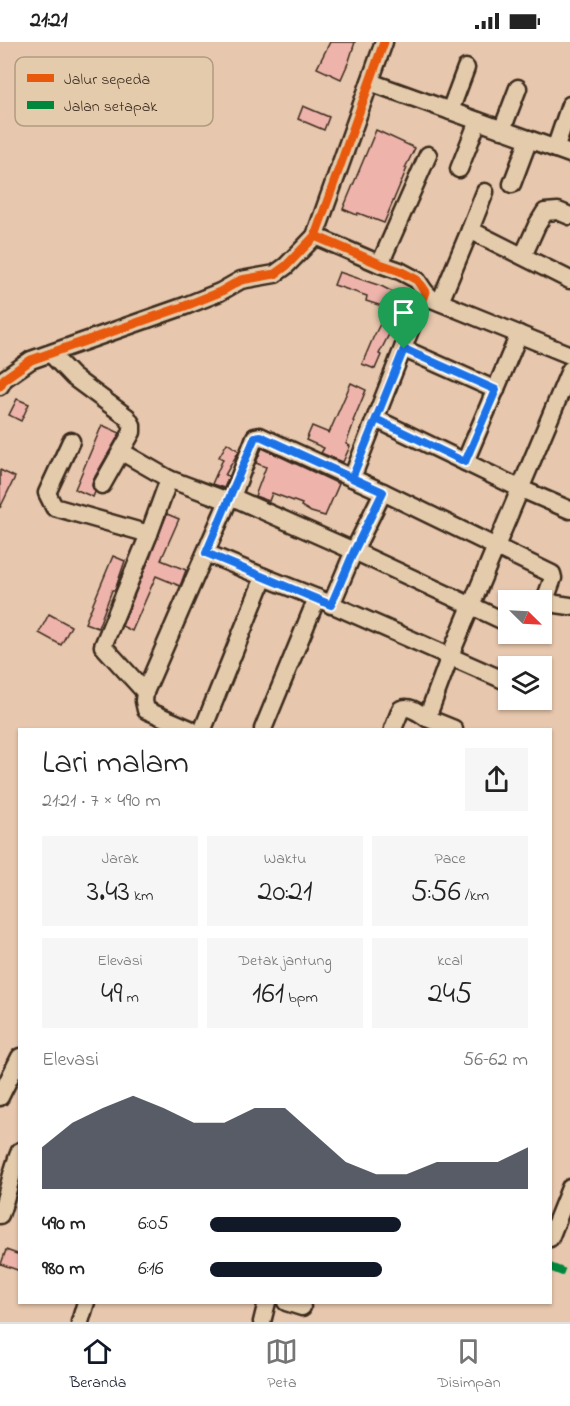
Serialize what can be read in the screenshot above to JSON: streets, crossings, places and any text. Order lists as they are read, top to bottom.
{
  "legend": ["Jalur sepeda", "Jalan setapak"],
  "north": "bottom right",
  "page": {
    "status": "21:21",
    "heading": ["Lari malam", "21:21 · 7 × 490 m"],
    "stats": [
      ["Jarak", "3.43 km"],
      ["Waktu", "20:21"],
      ["Pace", "5:56 /km"],
      ["Elevasi", "49 m"],
      ["Detak jantung", "161 bpm"],
      ["kcal", "245"]
    ],
    "chart": ["Elevasi", "56–62 m"],
    "list": [
      {
        "name": "490 m",
        "note": "6:05"
      },
      {
        "name": "980 m",
        "note": "6:16"
      }
    ],
    "tabs": ["Beranda", "Peta", "Disimpan"]
  }
}
